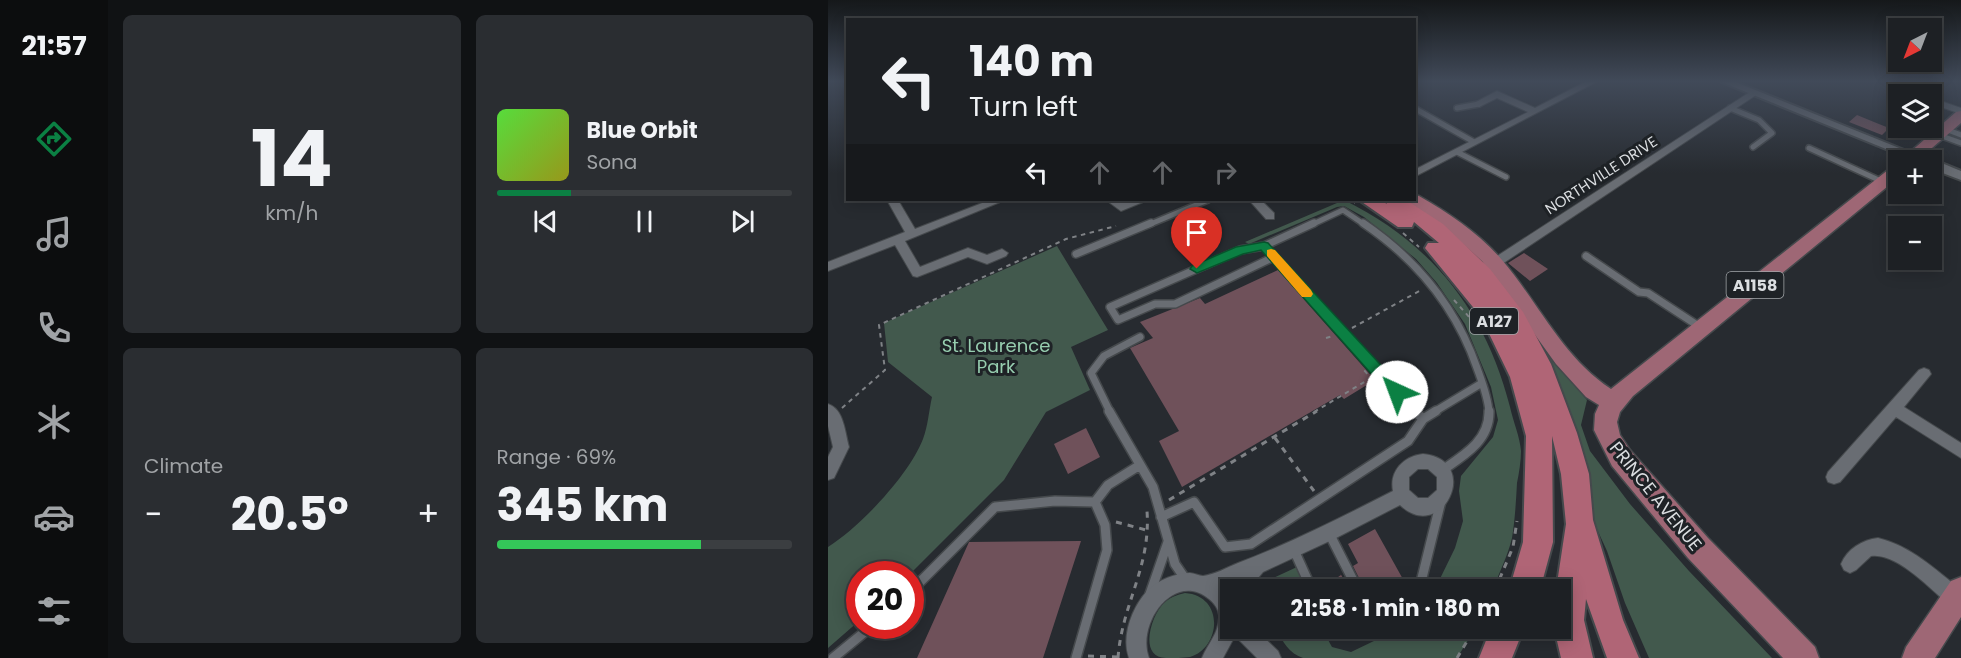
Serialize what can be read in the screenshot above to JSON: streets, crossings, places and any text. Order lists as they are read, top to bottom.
{
  "streets": {
    "highway": ["A127"],
    "main road": ["A1158", "PRINCE AVENUE"],
    "street": ["NORTHVILLE DRIVE"]
  },
  "crossings": [
    ["A1158", "PRINCE AVENUE"]
  ],
  "parks": ["St. Laurence Park"],
  "north": "bottom left",
  "page": {
    "tabs": "21:57",
    "tile": [
      ["14", "km/h"],
      "Climate",
      ["Range · 69%", "345 km"]
    ],
    "map_buttons": ["+", "−"],
    "turn": ["140 m", "Turn left"],
    "song": ["Blue Orbit", "Sona"],
    "heat": ["−", "20.5°", "+"],
    "limit": "20",
    "trip": "21:58 · 1 min · 180 m"
  }
}
